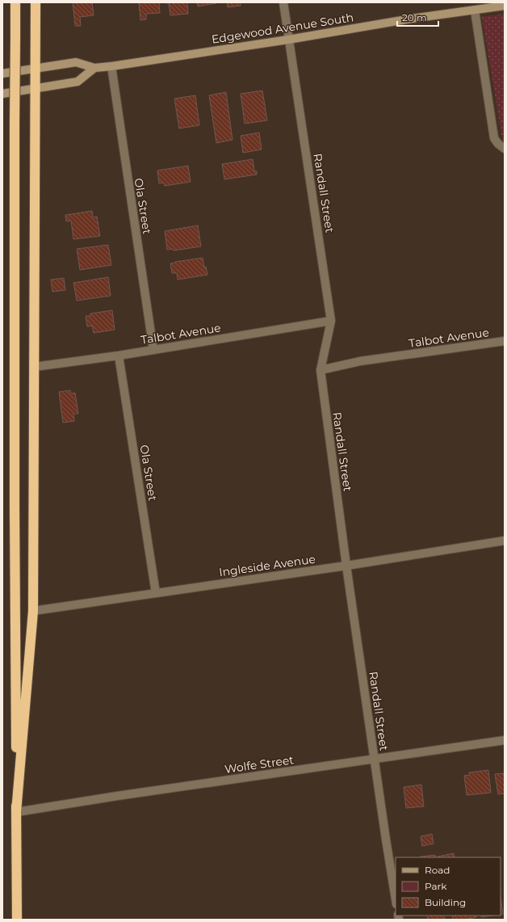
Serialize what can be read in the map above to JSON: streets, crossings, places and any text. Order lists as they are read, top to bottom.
{
  "streets": {
    "main road": ["Edgewood Avenue South"],
    "street": [
      "Randall Street",
      "Ola Street",
      "Talbot Avenue",
      "Ingleside Avenue",
      "Wolfe Street"
    ]
  },
  "crossings": [
    ["Edgewood Avenue South", "Randall Street"],
    ["Edgewood Avenue South", "Ola Street"],
    ["Randall Street", "Talbot Avenue"],
    ["Randall Street", "Ingleside Avenue"],
    ["Randall Street", "Wolfe Street"],
    ["Ola Street", "Talbot Avenue"],
    ["Ola Street", "Ingleside Avenue"]
  ],
  "legend": ["Road", "Park", "Building"],
  "scale_bar": "20 m"
}
